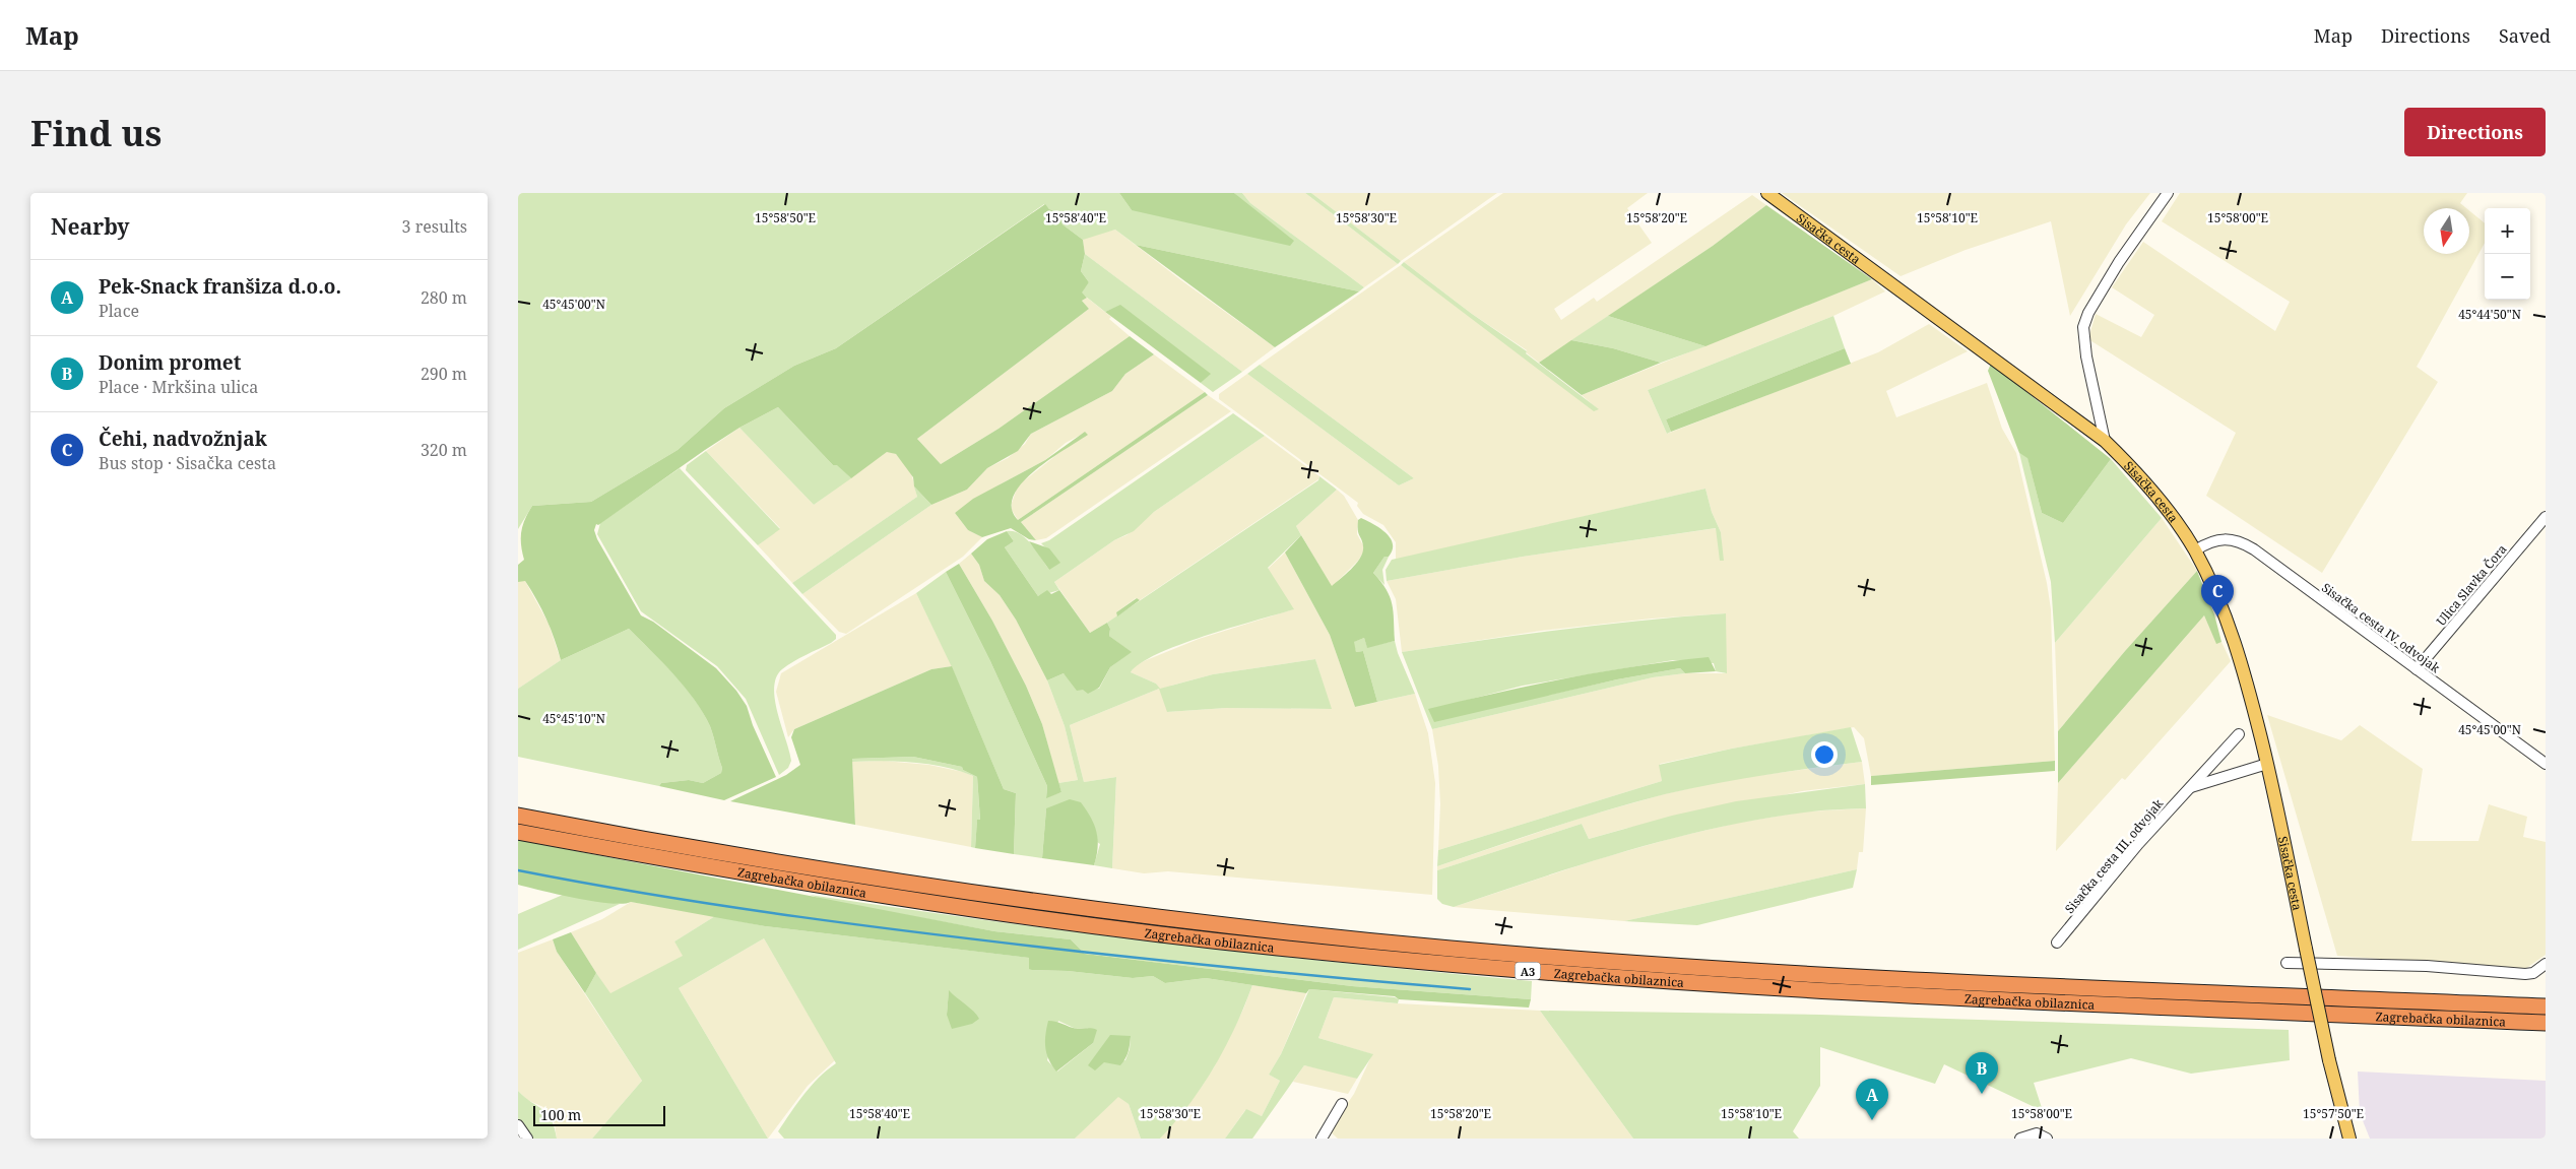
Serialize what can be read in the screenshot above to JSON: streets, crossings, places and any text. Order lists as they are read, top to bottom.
{
  "streets": {
    "highway": ["Zagrebačka obilaznica", "A3"],
    "main road": ["Sisačka cesta"],
    "street": ["Ulica Slavka Čora", "Sisačka cesta IV. odvojak", "Sisačka cesta III. odvojak"]
  },
  "crossings": [
    ["Sisačka cesta", "Sisačka cesta IV. odvojak"],
    ["Ulica Slavka Čora", "Sisačka cesta IV. odvojak"]
  ],
  "scale_bar": "100 m",
  "north": "bottom",
  "page": {
    "header": "Map",
    "nav": ["Map", "Directions", "Saved"],
    "buttons": "Directions",
    "title": "Find us",
    "heading": ["Nearby", "3 results"],
    "map_buttons": ["+", "−"],
    "list": [
      {
        "mark": "A",
        "name": "Pek-Snack franšiza d.o.o.",
        "note": "Place",
        "value": "280 m"
      },
      {
        "mark": "B",
        "name": "Donim promet",
        "note": "Place · Mrkšina ulica",
        "value": "290 m"
      },
      {
        "mark": "C",
        "name": "Čehi, nadvožnjak",
        "note": "Bus stop · Sisačka cesta",
        "value": "320 m"
      }
    ],
    "pins": ["C", "B", "A"],
    "scale": "100 m"
  },
  "coordinates": [
    "15°58'50\"E",
    "15°58'40\"E",
    "15°58'30\"E",
    "15°58'20\"E",
    "15°58'10\"E",
    "15°58'00\"E",
    "45°45'00\"N",
    "45°44'50\"N",
    "45°45'10\"N",
    "15°57'50\"E"
  ]
}
